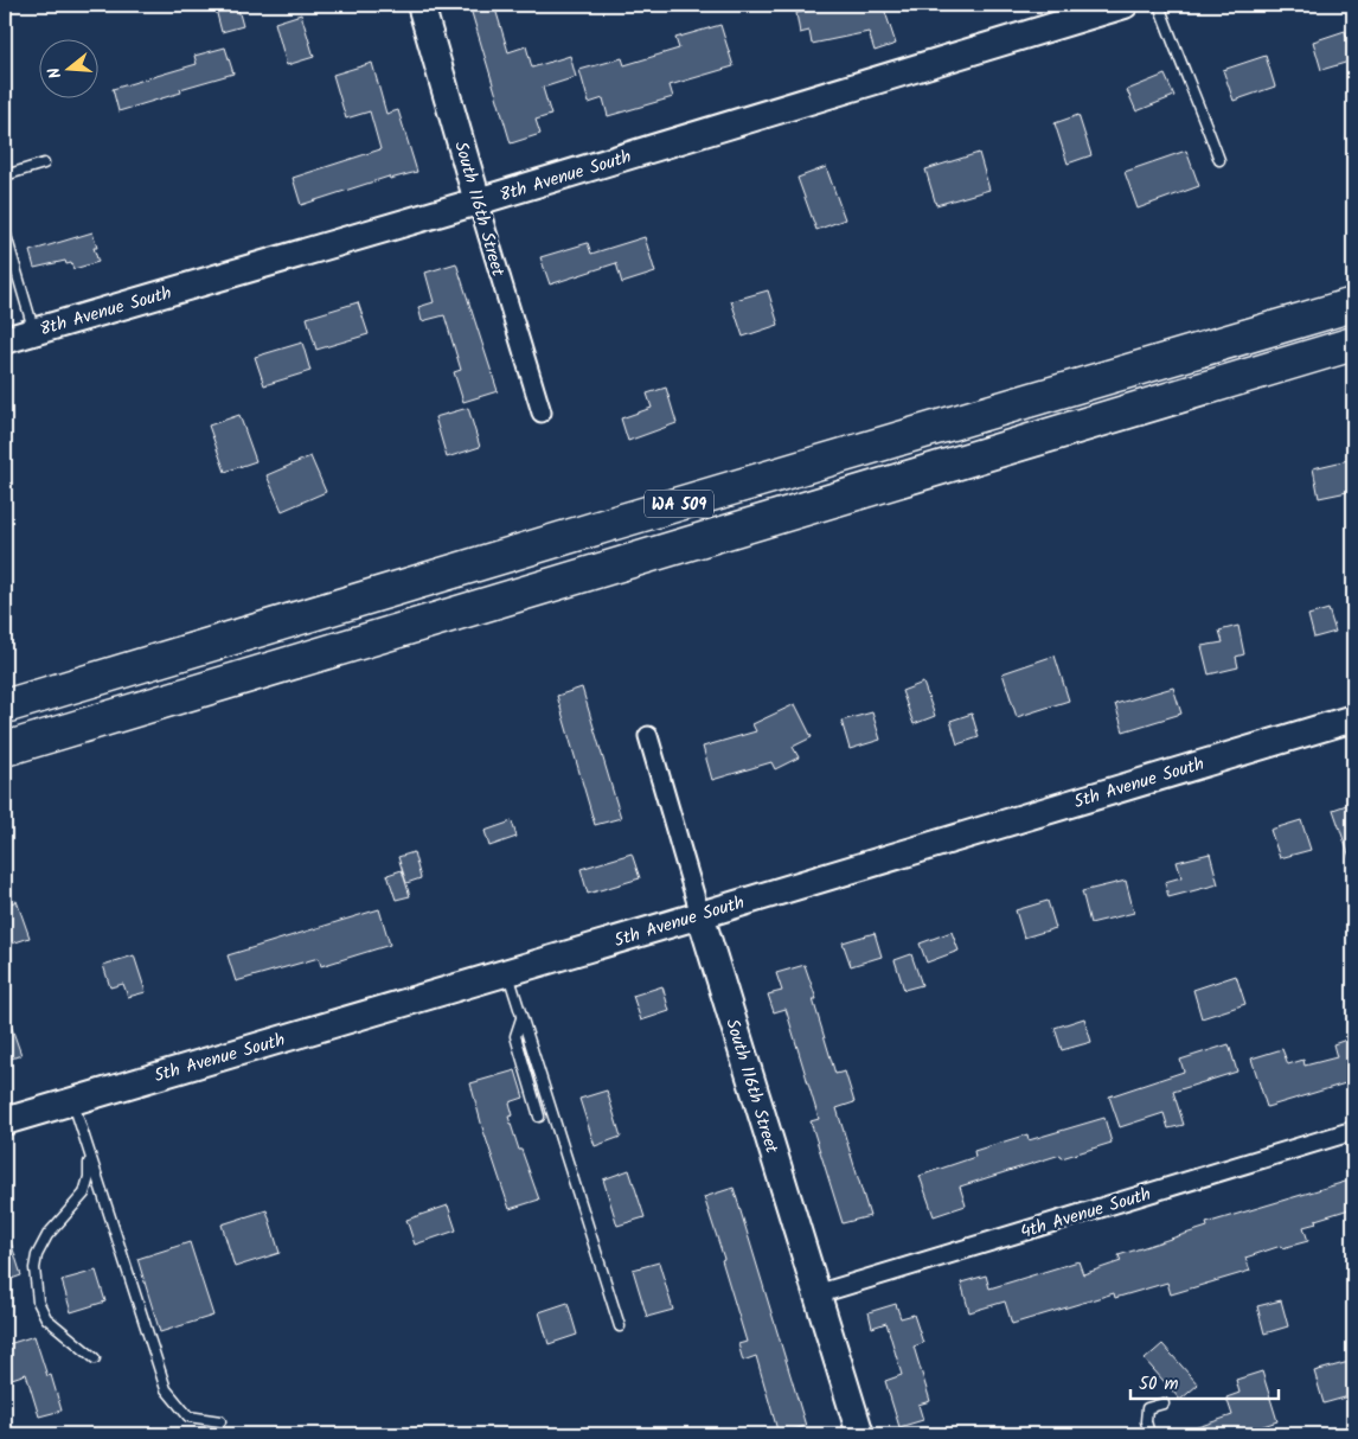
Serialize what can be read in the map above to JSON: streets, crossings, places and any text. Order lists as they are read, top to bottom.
{
  "streets": {
    "highway": ["WA 509"],
    "street": [
      "8th Avenue South",
      "South 116th Street",
      "5th Avenue South",
      "4th Avenue South"
    ]
  },
  "crossings": [
    ["8th Avenue South", "South 116th Street"],
    ["South 116th Street", "5th Avenue South"],
    ["South 116th Street", "4th Avenue South"]
  ],
  "scale_bar": "50 m",
  "north": "left"
}
